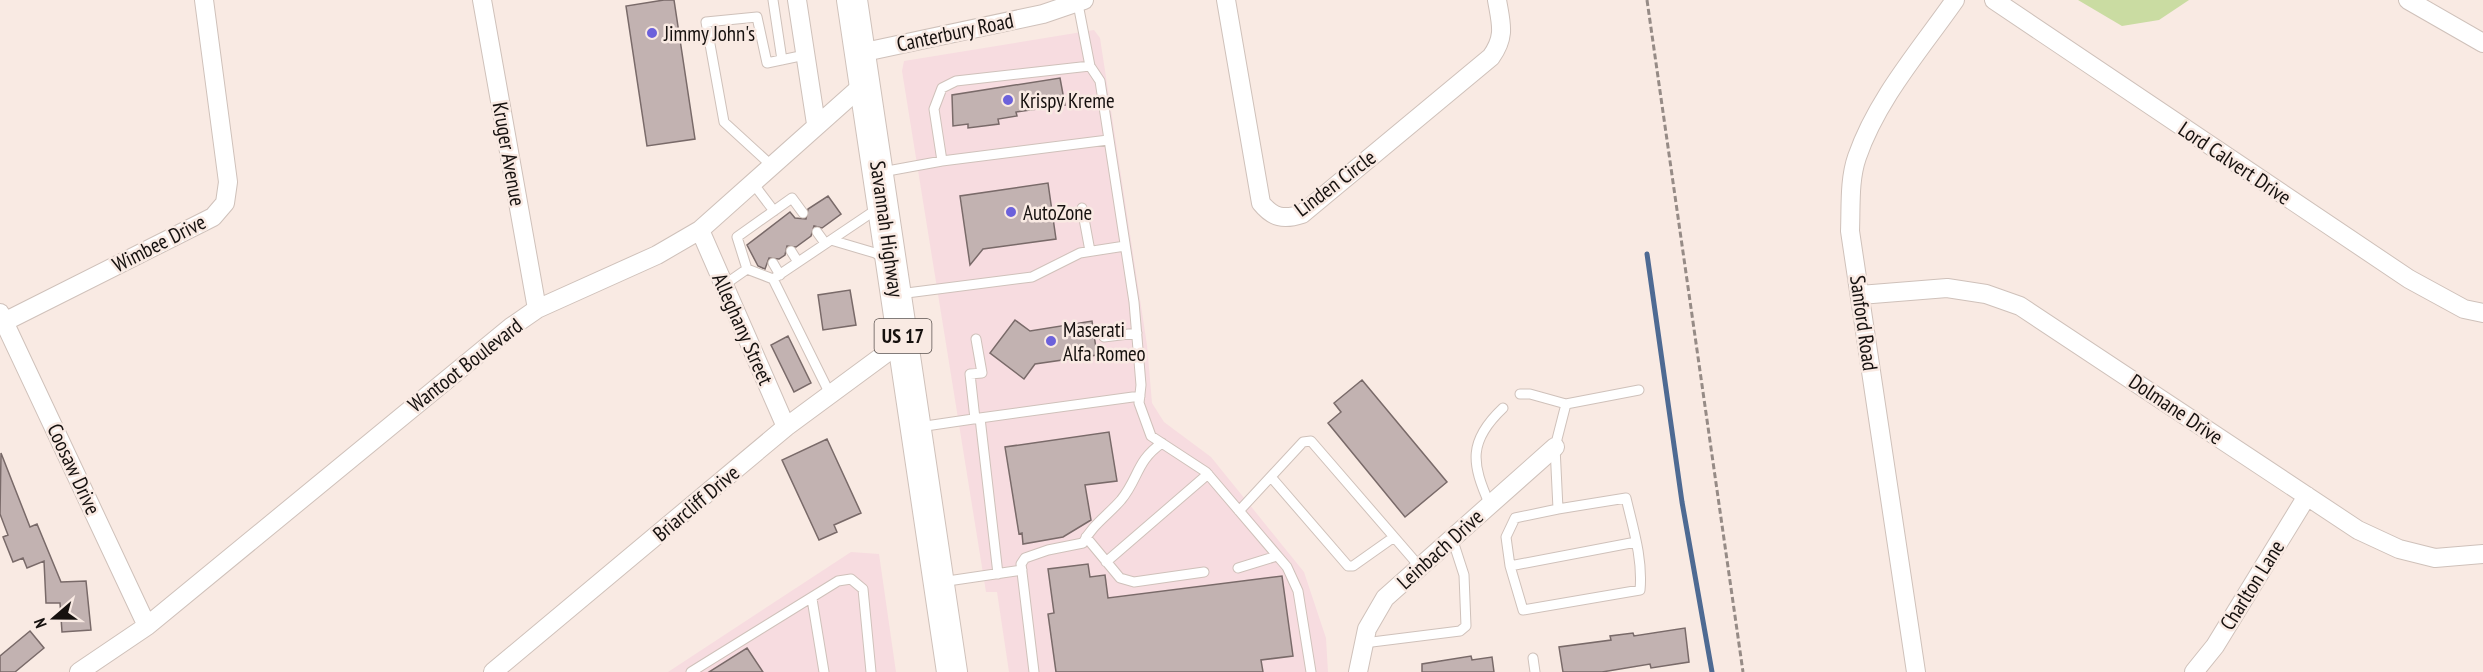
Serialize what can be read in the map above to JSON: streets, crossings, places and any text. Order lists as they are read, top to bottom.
{
  "streets": {
    "highway": ["Savannah Highway", "US 17"],
    "street": [
      "Canterbury Road",
      "Kruger Avenue",
      "Lord Calvert Drive",
      "Linden Circle",
      "Wimbee Drive",
      "Sanford Road",
      "Alleghany Street",
      "Wantoot Boulevard",
      "Dolmane Drive",
      "Coosaw Drive",
      "Briarcliff Drive",
      "Leinbach Drive",
      "Charlton Lane"
    ]
  },
  "crossings": [
    ["Canterbury Road", "Savannah Highway"],
    ["Kruger Avenue", "Wantoot Boulevard"],
    ["Savannah Highway", "Wantoot Boulevard"],
    ["Savannah Highway", "Briarcliff Drive"],
    ["Wimbee Drive", "Coosaw Drive"],
    ["Sanford Road", "Dolmane Drive"],
    ["Alleghany Street", "Wantoot Boulevard"],
    ["Alleghany Street", "Briarcliff Drive"],
    ["Wantoot Boulevard", "Coosaw Drive"],
    ["Dolmane Drive", "Charlton Lane"]
  ],
  "places": [
    "Jimmy John's",
    "Krispy Kreme",
    "AutoZone",
    "Maserati Alfa Romeo"
  ],
  "north": "left"
}
